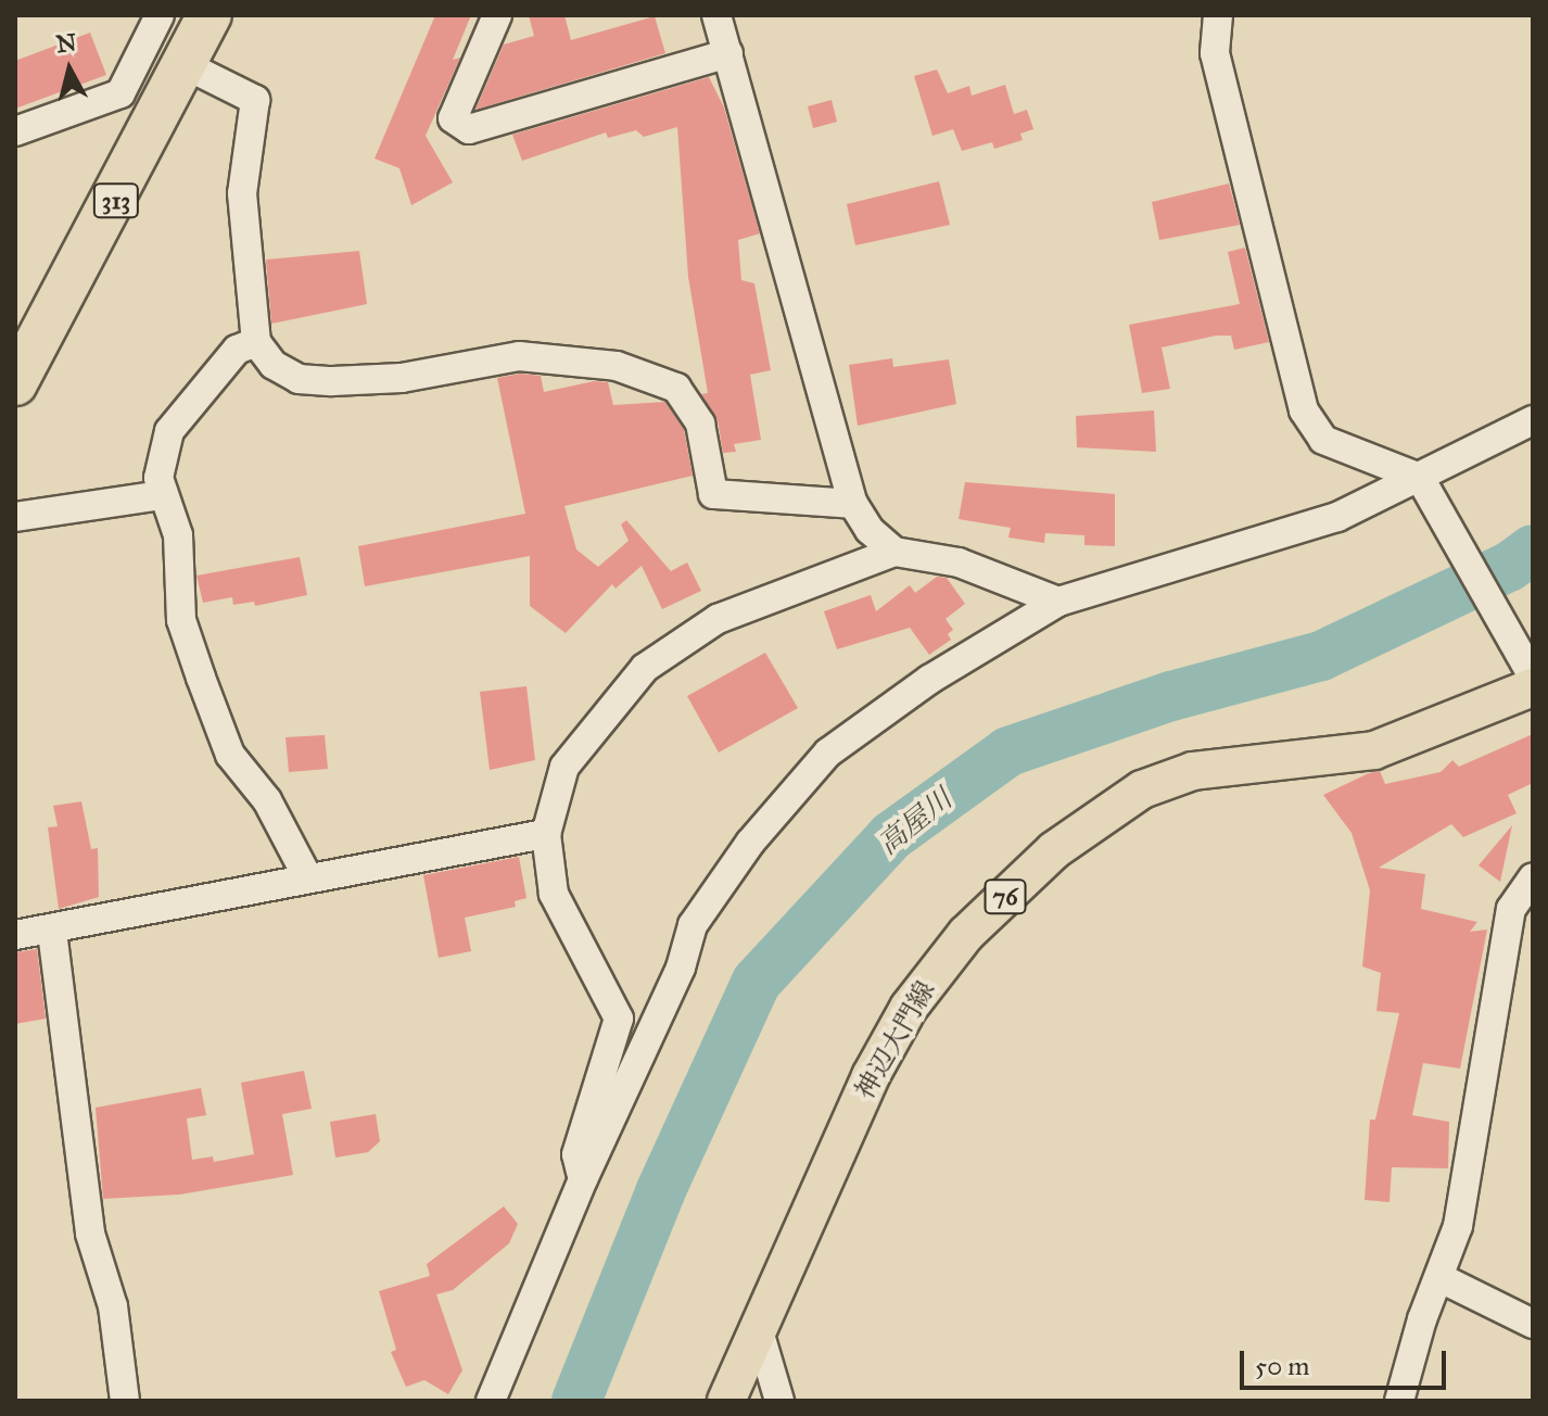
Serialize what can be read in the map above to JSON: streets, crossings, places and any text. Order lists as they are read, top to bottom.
{
  "streets": {
    "highway": ["313"],
    "main road": ["76", "神辺大門線"]
  },
  "water": ["高屋川"],
  "scale_bar": "50 m",
  "north": "top"
}
